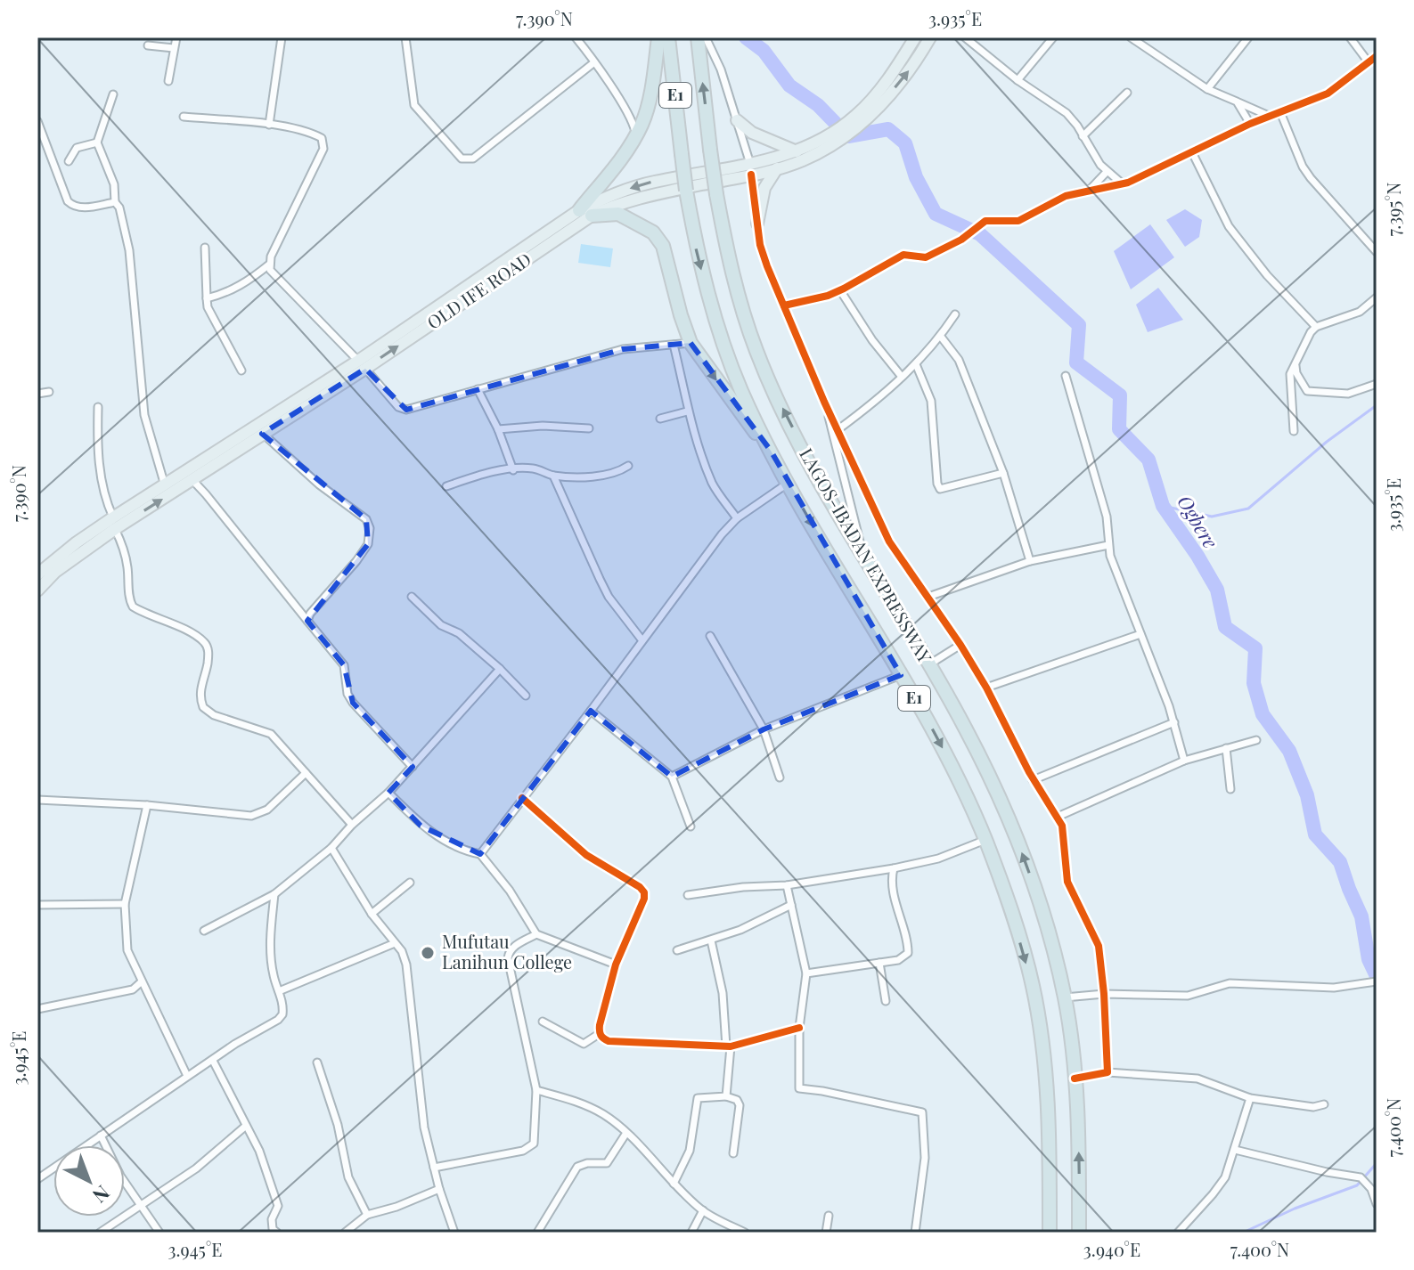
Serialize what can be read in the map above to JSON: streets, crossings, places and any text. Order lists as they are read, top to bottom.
{
  "streets": {
    "highway": ["E1", "LAGOS-IBADAN EXPRESSWAY"],
    "main road": ["OLD IFE ROAD"]
  },
  "water": ["Ogbere"],
  "places": ["Mufutau Lanihun College"],
  "north": "bottom right",
  "coordinates": [
    "7.390°N",
    "3.935°E",
    "7.395°N",
    "3.945°E",
    "7.400°N",
    "3.940°E"
  ]
}
